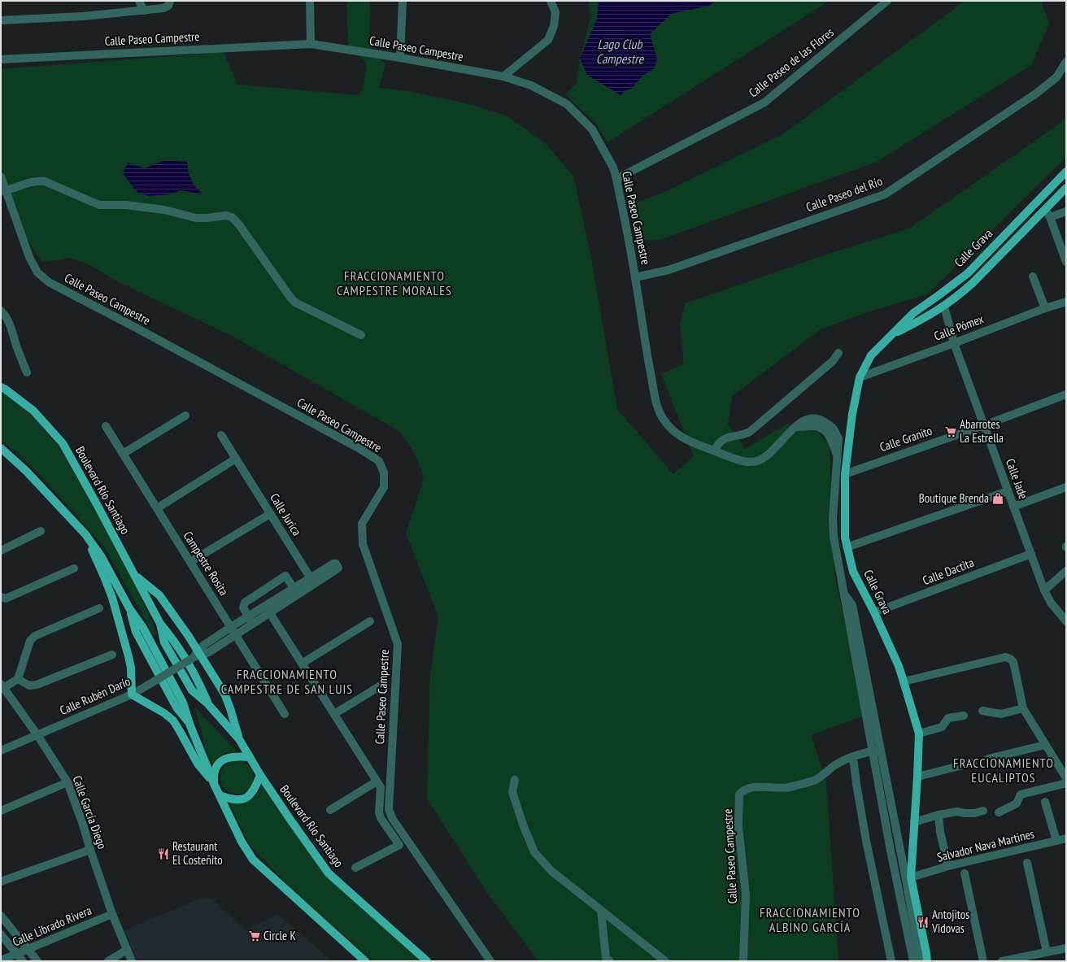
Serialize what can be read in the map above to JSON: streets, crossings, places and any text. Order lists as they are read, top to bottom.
{
  "streets": {
    "main road": ["Calle Grava", "Boulevard Río Santiago"],
    "street": [
      "Calle Paseo Campestre",
      "Calle Paseo de las Flores",
      "Calle Paseo del Río",
      "Calle Pómex",
      "Calle Granito",
      "Calle Jade",
      "Calle Jurica",
      "Campestre Rosita",
      "Calle Dactita",
      "Calle Rubén Darío",
      "Calle García Diego",
      "Salvador Nava Martines",
      "Calle Librado Rivera"
    ]
  },
  "crossings": [
    ["Calle Paseo Campestre", "Calle Paseo de las Flores"],
    ["Calle Paseo Campestre", "Calle Paseo del Río"],
    ["Calle Paseo Campestre", "Calle Grava"],
    ["Calle Paseo Campestre", "Salvador Nava Martines"],
    ["Calle Grava", "Calle Pómex"],
    ["Calle Grava", "Calle Granito"],
    ["Calle Grava", "Calle Jade"],
    ["Calle Grava", "Calle Dactita"],
    ["Calle Grava", "Salvador Nava Martines"],
    ["Calle Pómex", "Calle Jade"],
    ["Calle Granito", "Calle Jade"],
    ["Calle Jade", "Calle Dactita"],
    ["Calle Rubén Darío", "Calle García Diego"],
    ["Calle García Diego", "Calle Librado Rivera"]
  ],
  "districts": [
    "FRACCIONAMIENTO CAMPESTRE MORALES",
    "FRACCIONAMIENTO CAMPESTRE DE SAN LUIS",
    "FRACCIONAMIENTO EUCALIPTOS",
    "FRACCIONAMIENTO ALBINO GARCÍA"
  ],
  "water": ["Lago Club Campestre"],
  "places": {
    "supermarket": ["Abarrotes La Estrella", "Circle K"],
    "shop": ["Boutique Brenda"],
    "restaurant": ["Restaurant El Costeñito", "Antojitos Vidovas"]
  }
}
